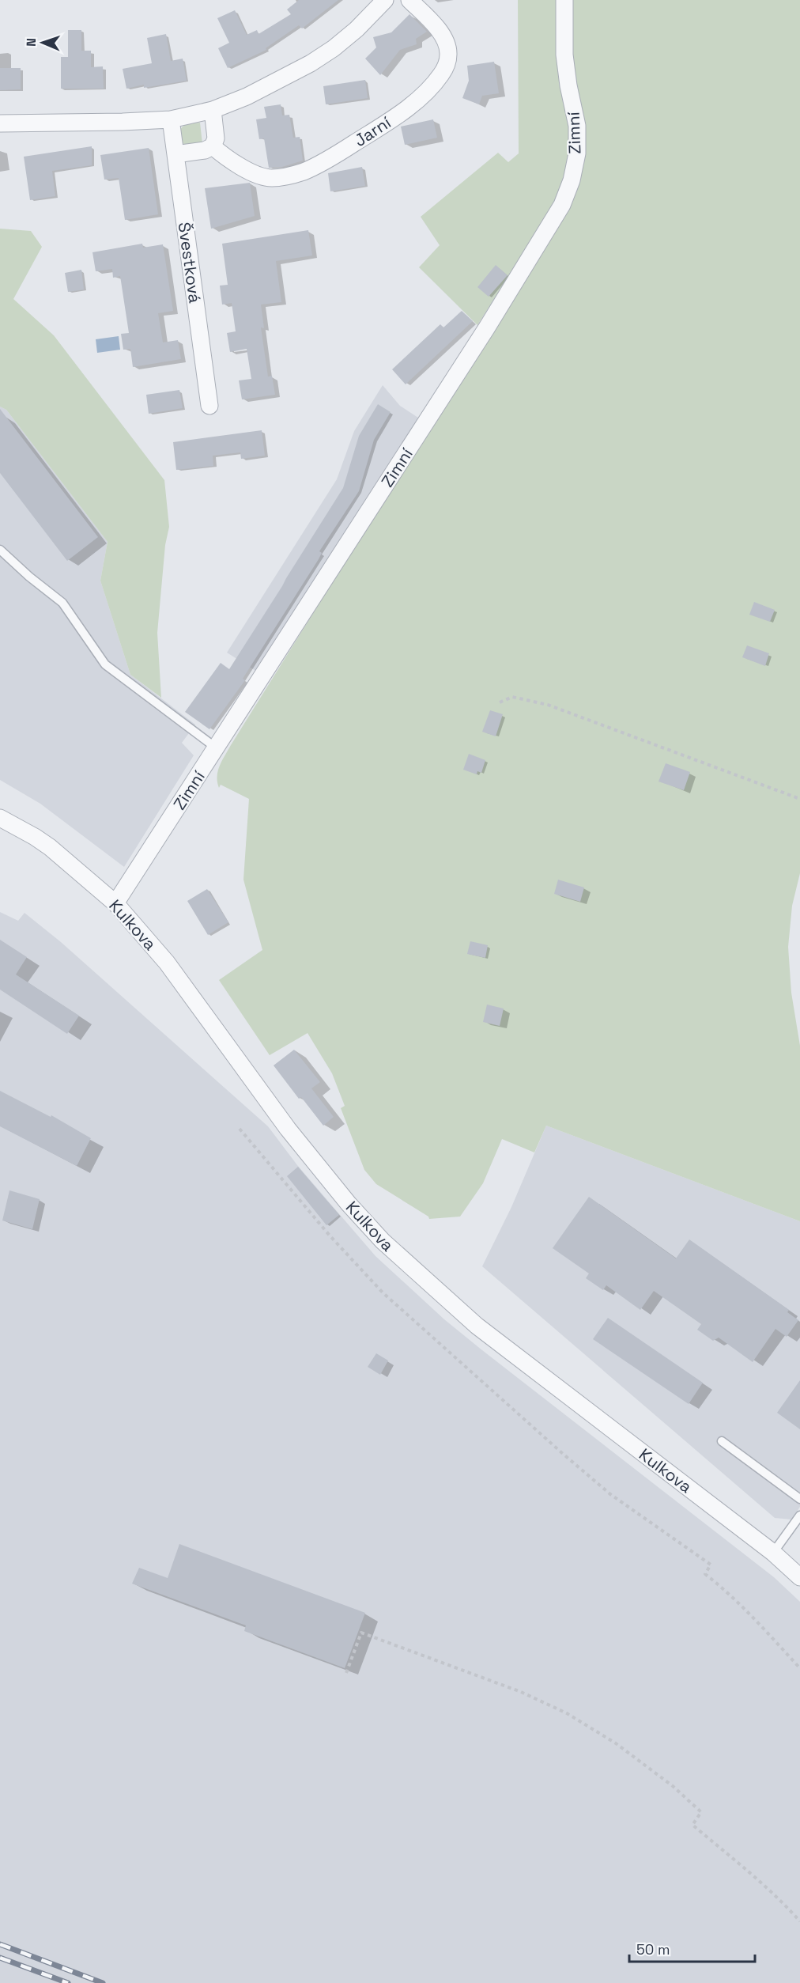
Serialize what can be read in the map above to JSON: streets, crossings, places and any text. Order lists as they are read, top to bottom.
{
  "streets": {
    "street": [
      "Jarní",
      "Zimní",
      "Švestková",
      "Kulkova"
    ]
  },
  "crossings": [
    ["Zimní", "Kulkova"]
  ],
  "scale_bar": "50 m",
  "north": "left"
}
